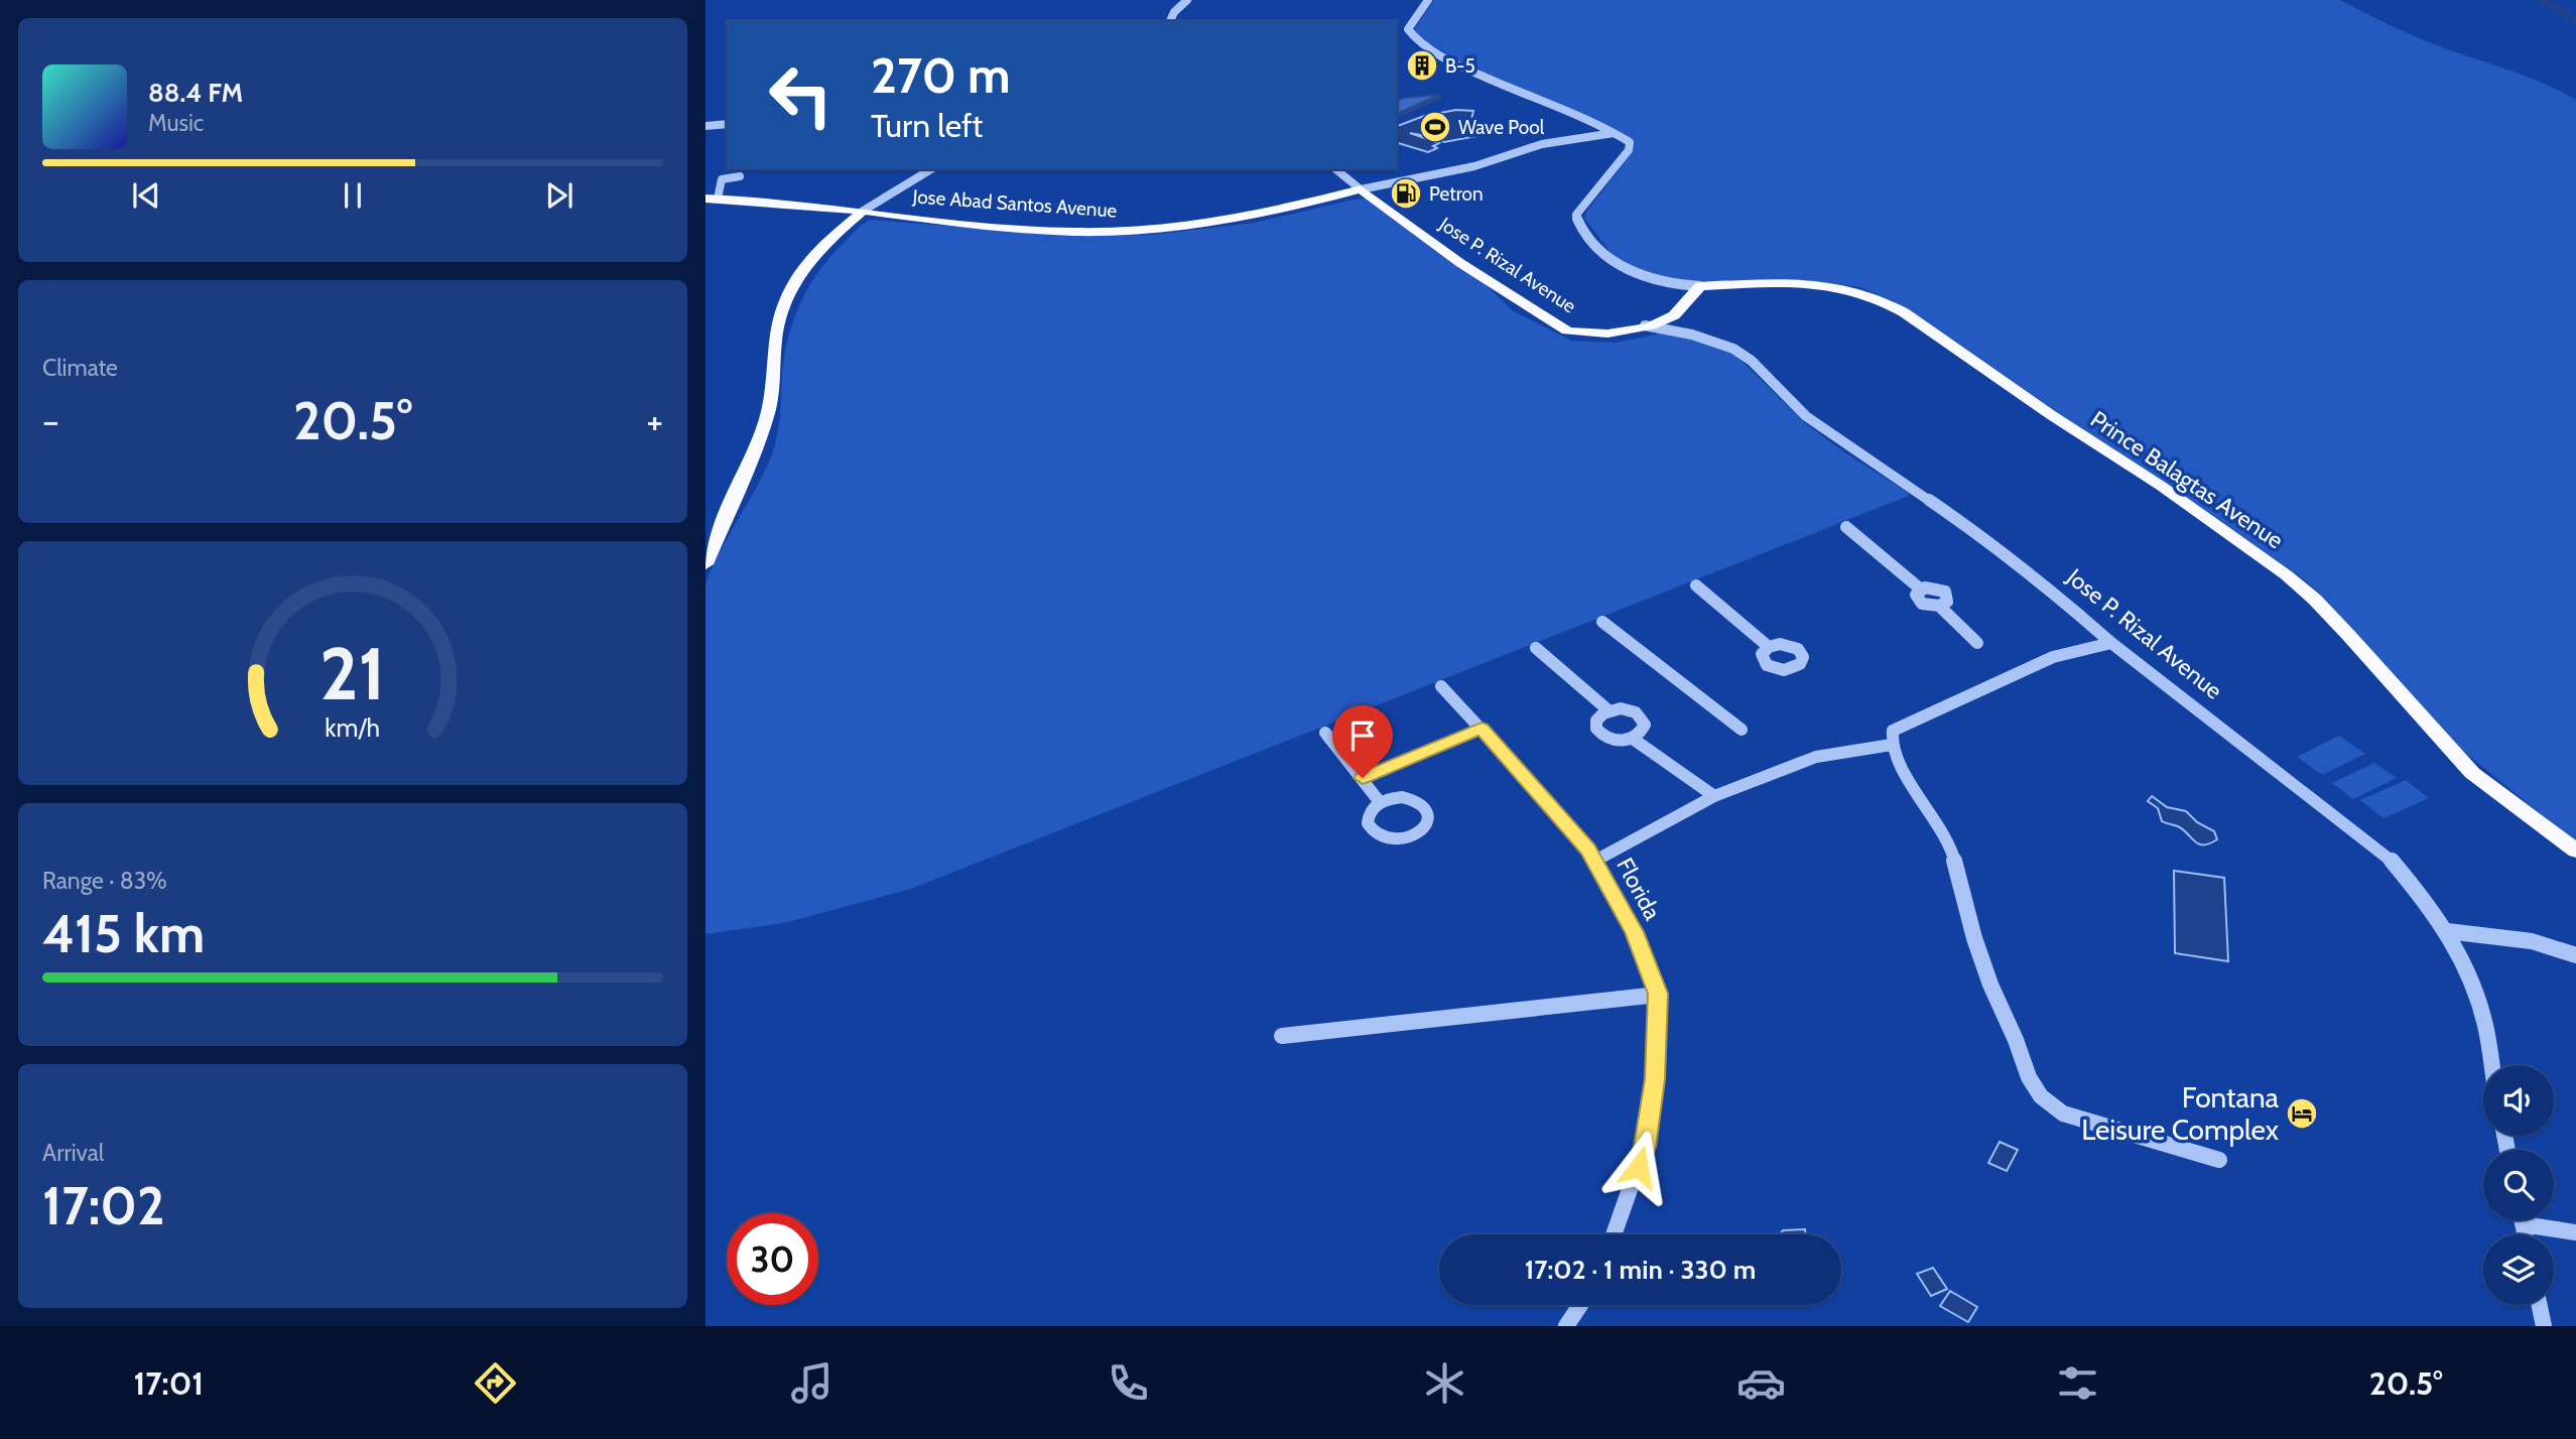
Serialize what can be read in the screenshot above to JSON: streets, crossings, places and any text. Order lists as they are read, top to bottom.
{
  "streets": {
    "main road": ["Jose Abad Santos Avenue", "Jose P. Rizal Avenue", "Prince Balagtas Avenue"],
    "street": ["Florida"]
  },
  "crossings": [
    ["Jose Abad Santos Avenue", "Jose P. Rizal Avenue"],
    ["Jose P. Rizal Avenue", "Prince Balagtas Avenue"]
  ],
  "places": {
    "building": ["B-5"],
    "sports": ["Wave Pool"],
    "fuel station": ["Petron"],
    "hotel": ["Fontana Leisure Complex"]
  },
  "page": {
    "turn": ["270 m", "Turn left"],
    "song": ["88.4 FM", "Music"],
    "tile": [
      "Climate",
      ["Range · 83%", "415 km"],
      ["Arrival", "17:02"]
    ],
    "heat": ["−", "20.5°", "+"],
    "limit": "30",
    "trip": "17:02 · 1 min · 330 m",
    "tabs": ["17:01", "20.5°"],
    "gauge": ["21", "km/h"]
  }
}
